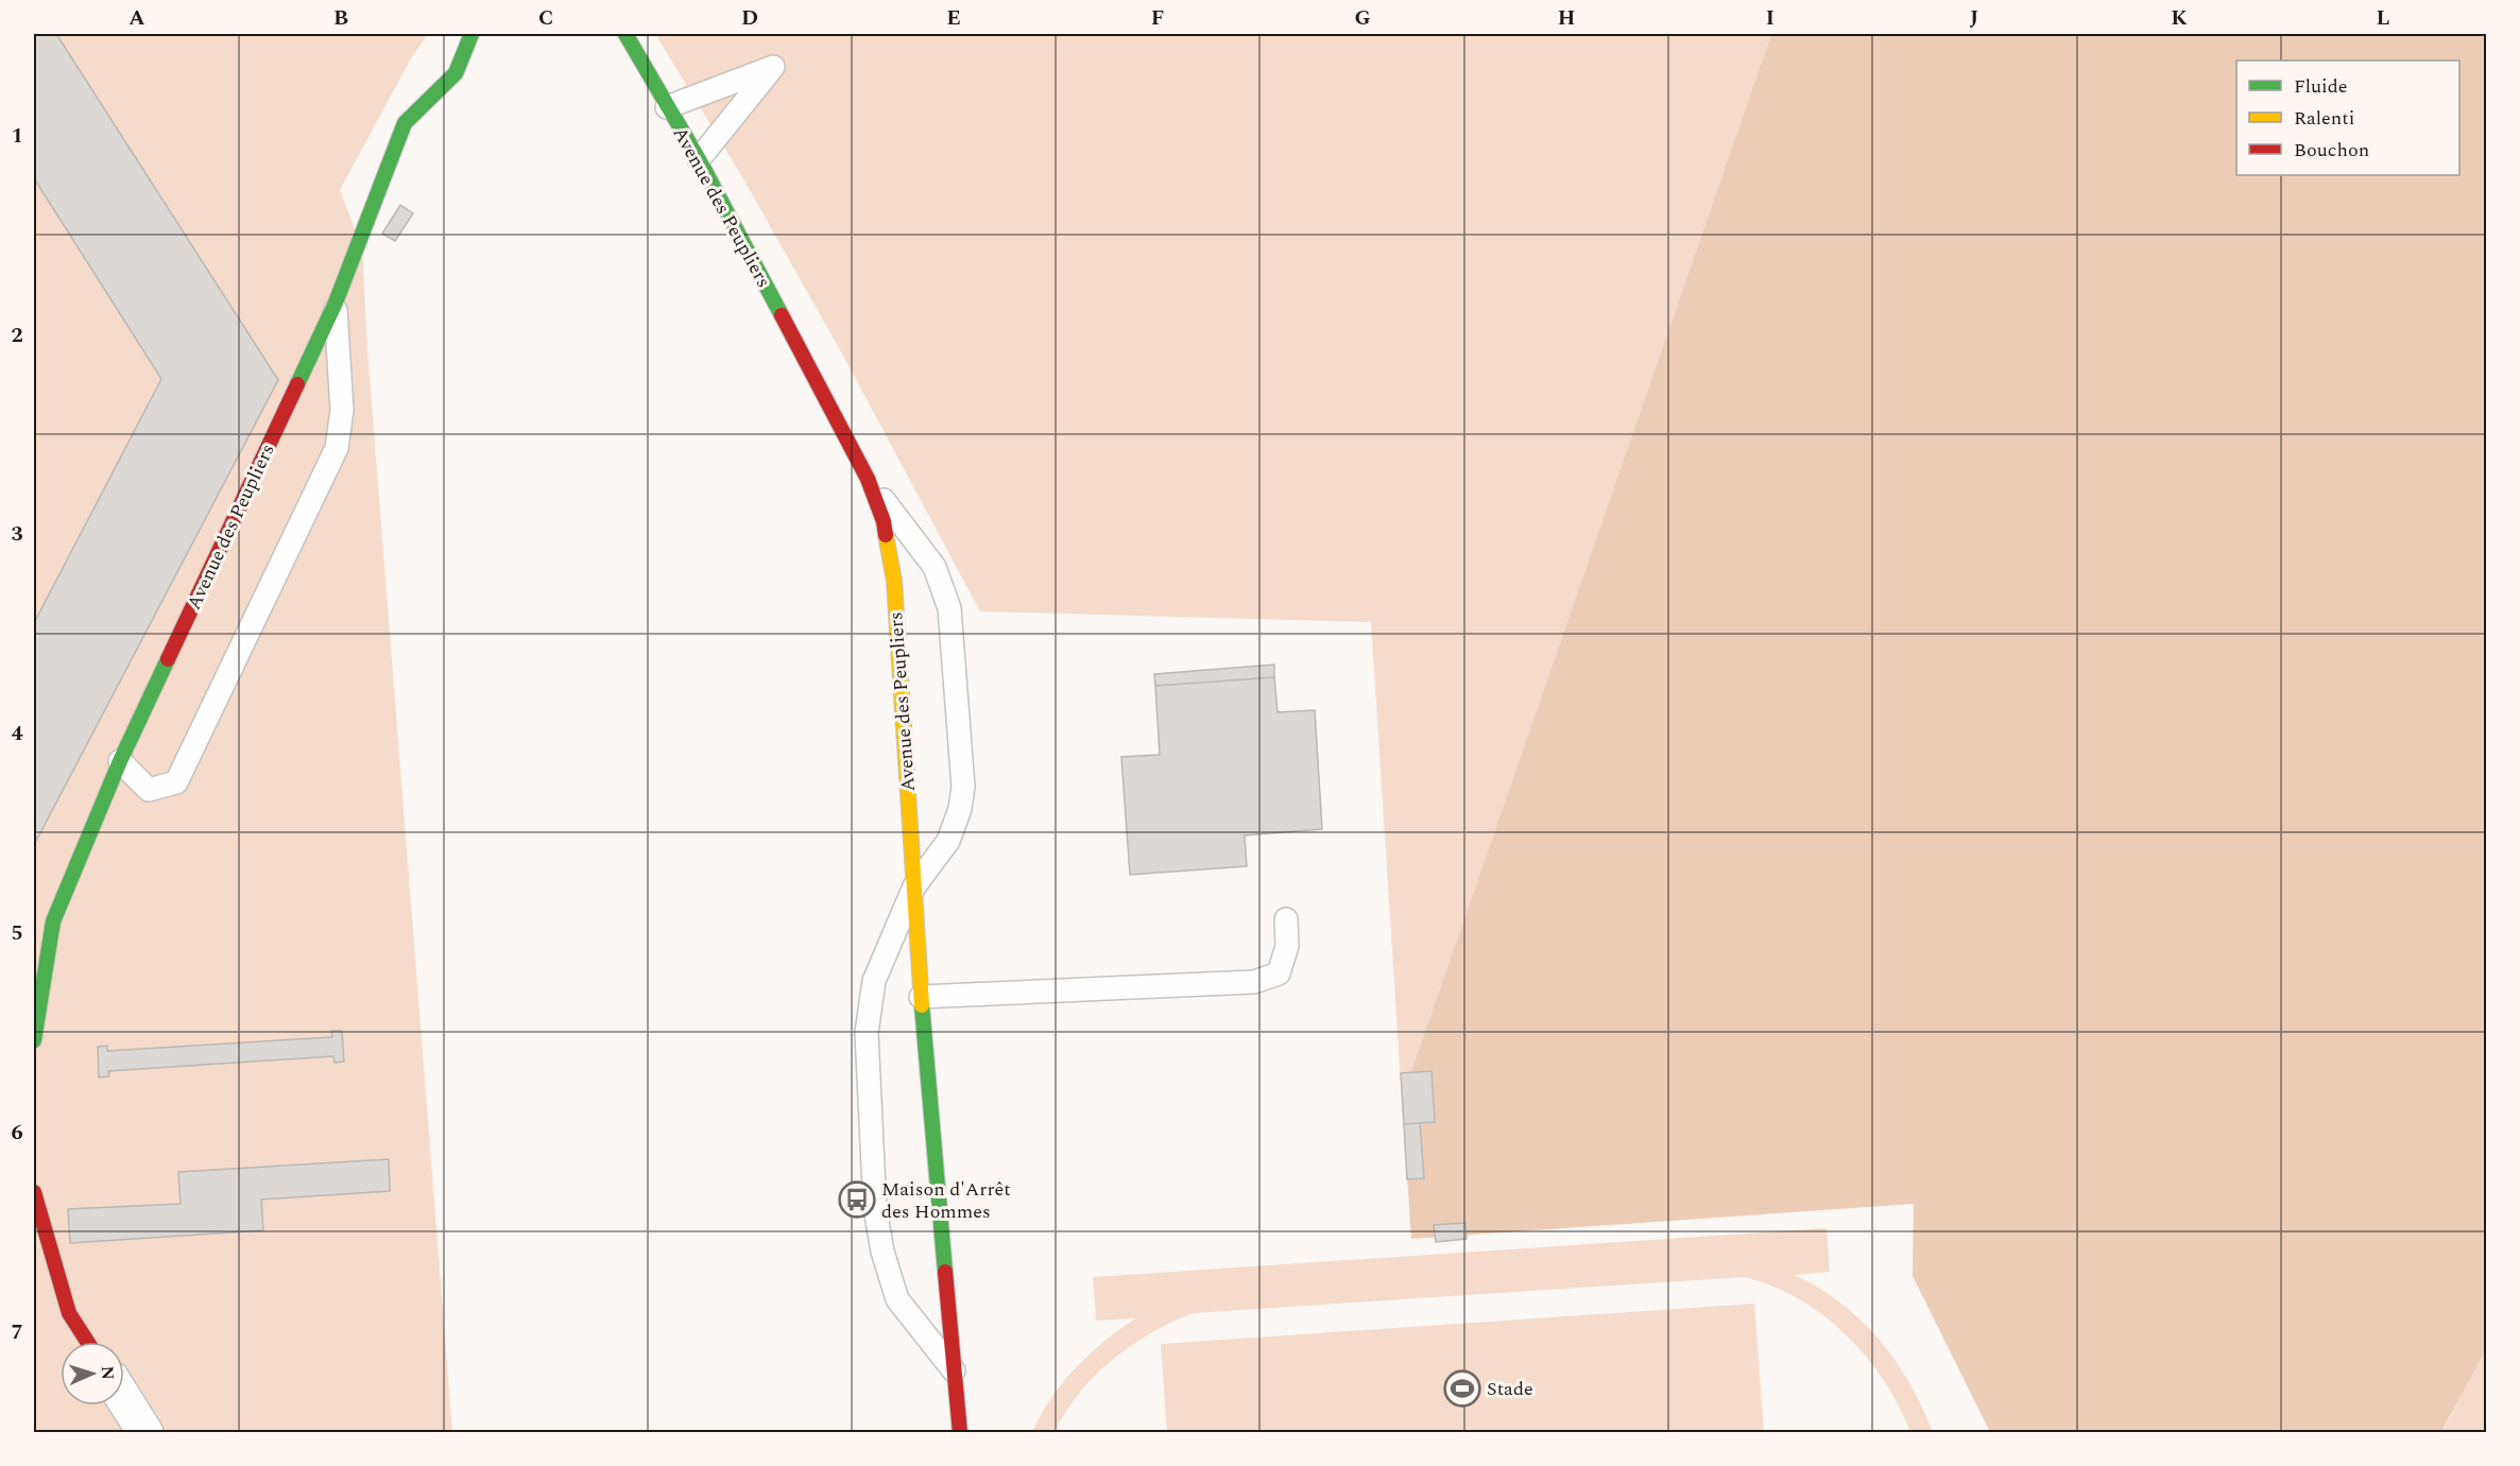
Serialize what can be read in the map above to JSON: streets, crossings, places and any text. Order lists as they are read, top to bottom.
{
  "streets": {
    "street": ["Avenue des Peupliers"]
  },
  "places": {
    "bus stop": ["Maison d'Arrêt des Hommes"],
    "sports": ["Stade"]
  },
  "legend": ["Fluide", "Ralenti", "Bouchon"],
  "north": "right",
  "grid": {
    "columns": [
      "A",
      "B",
      "C",
      "D",
      "E",
      "F",
      "G",
      "H",
      "I",
      "J",
      "K",
      "L"
    ],
    "rows": [
      "1",
      "2",
      "3",
      "4",
      "5",
      "6",
      "7"
    ]
  }
}
